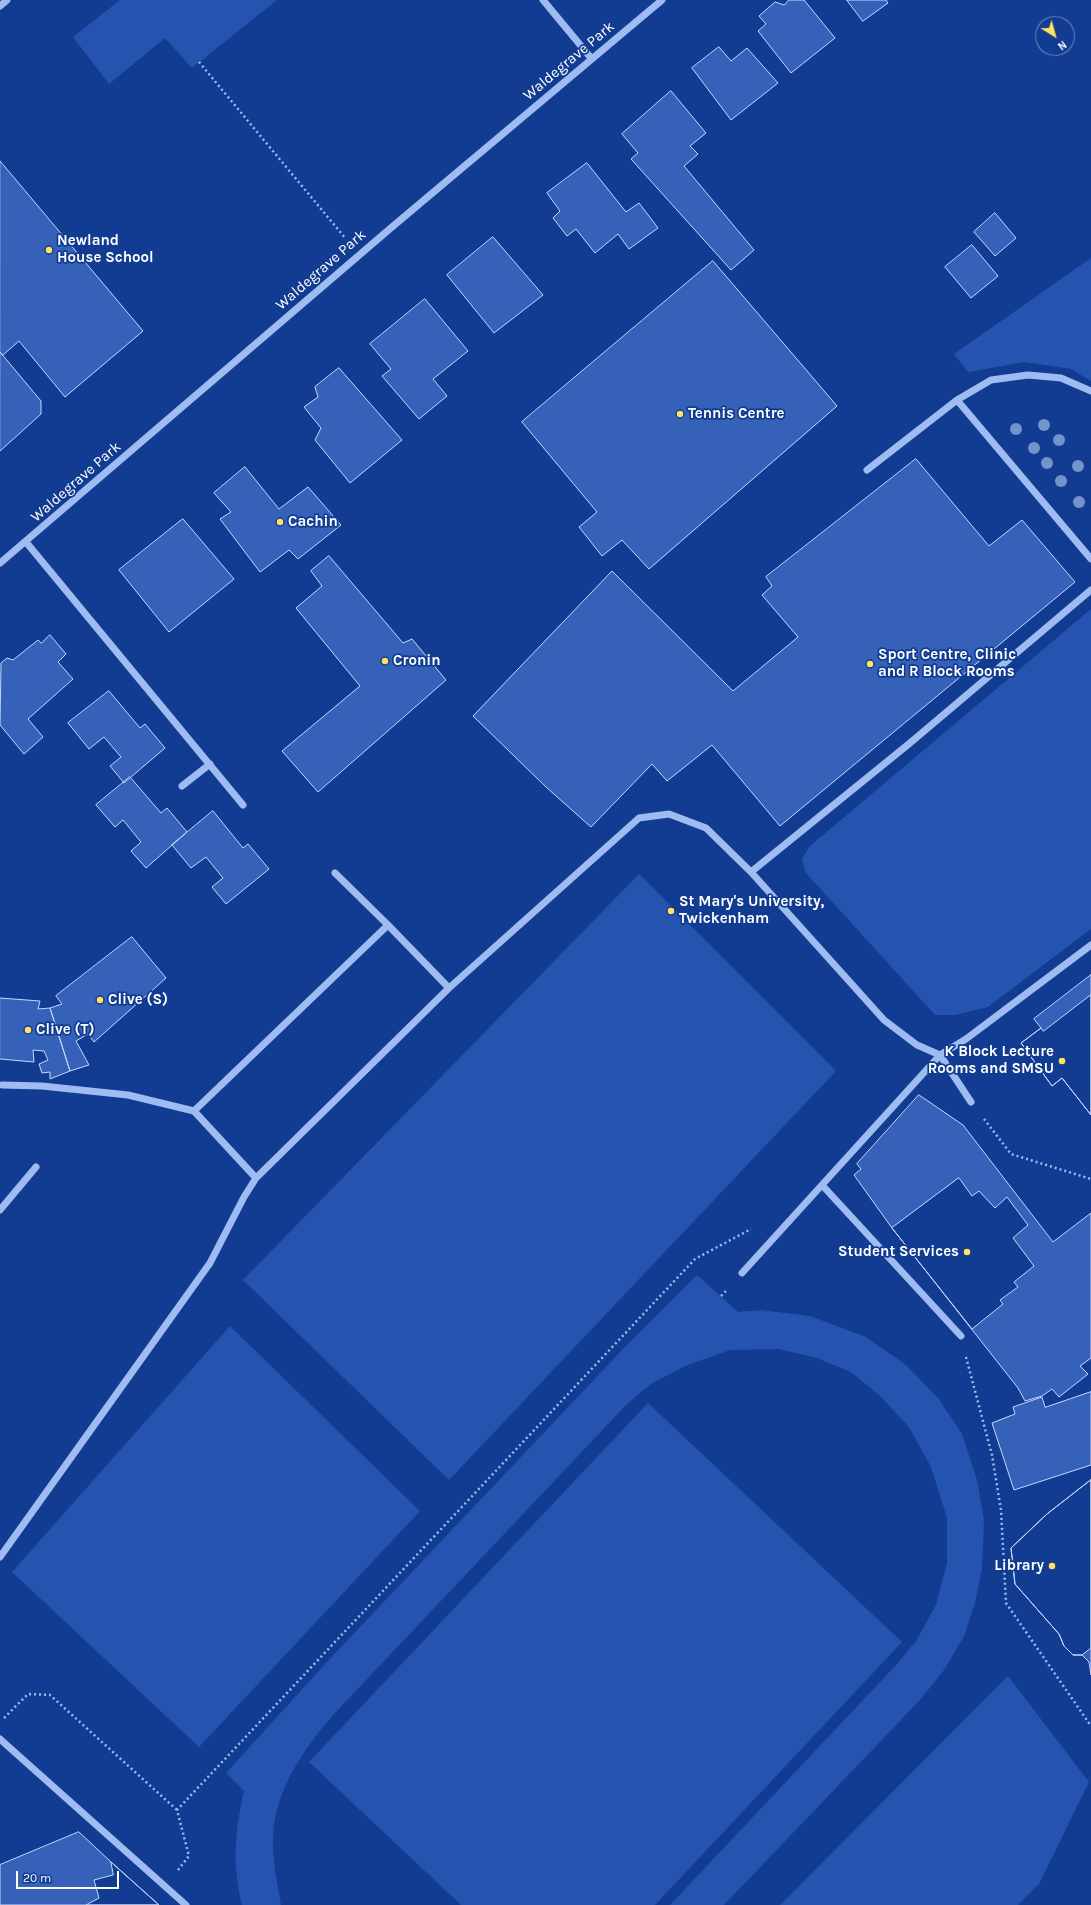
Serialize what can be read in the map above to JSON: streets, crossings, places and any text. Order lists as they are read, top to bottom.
{
  "streets": {
    "street": ["Waldegrave Park"]
  },
  "places": [
    "Newland House School",
    "Tennis Centre",
    "Cachin",
    "Cronin",
    "Sport Centre, Clinic and R Block Rooms",
    "St Mary's University, Twickenham",
    "Clive (S)",
    "Clive (T)",
    "K Block Lecture Rooms and SMSU",
    "Student Services",
    "Library"
  ],
  "scale_bar": "20 m",
  "north": "bottom right"
}
